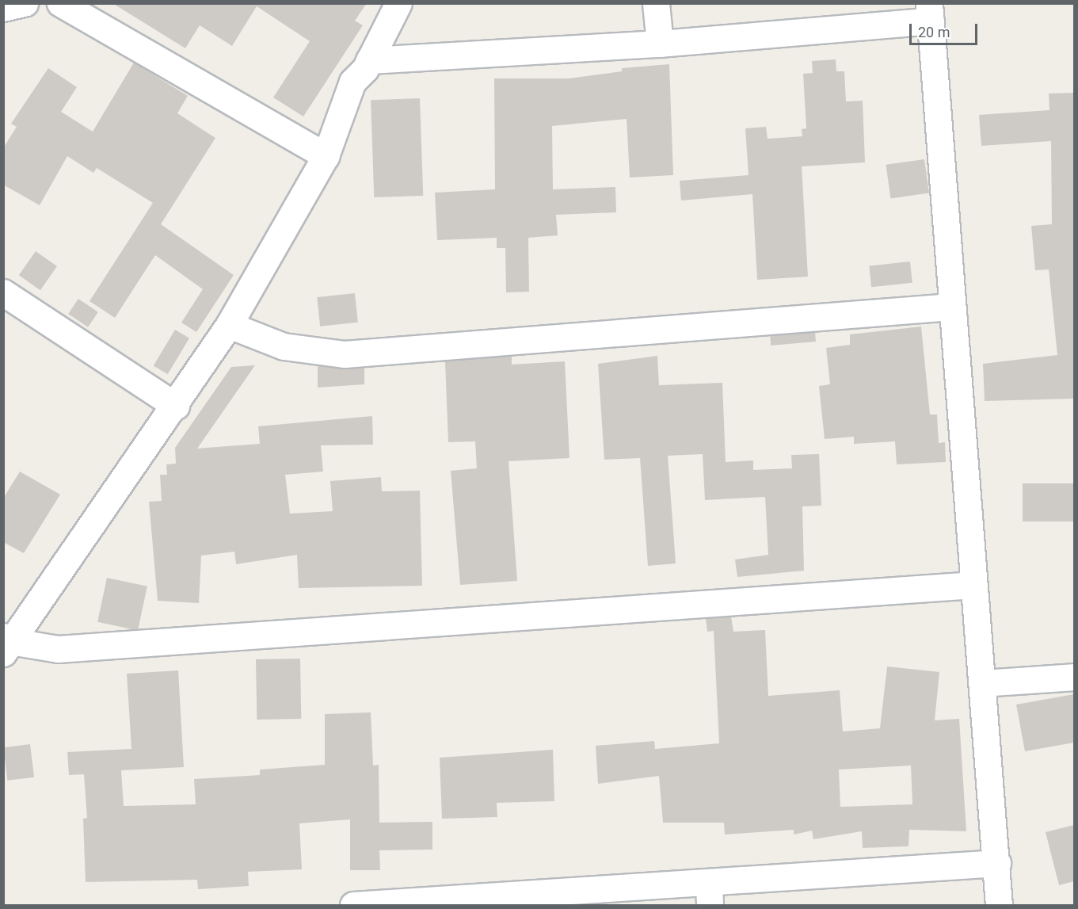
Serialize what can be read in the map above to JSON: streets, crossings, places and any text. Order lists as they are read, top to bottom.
{
  "scale_bar": "20 m"
}
